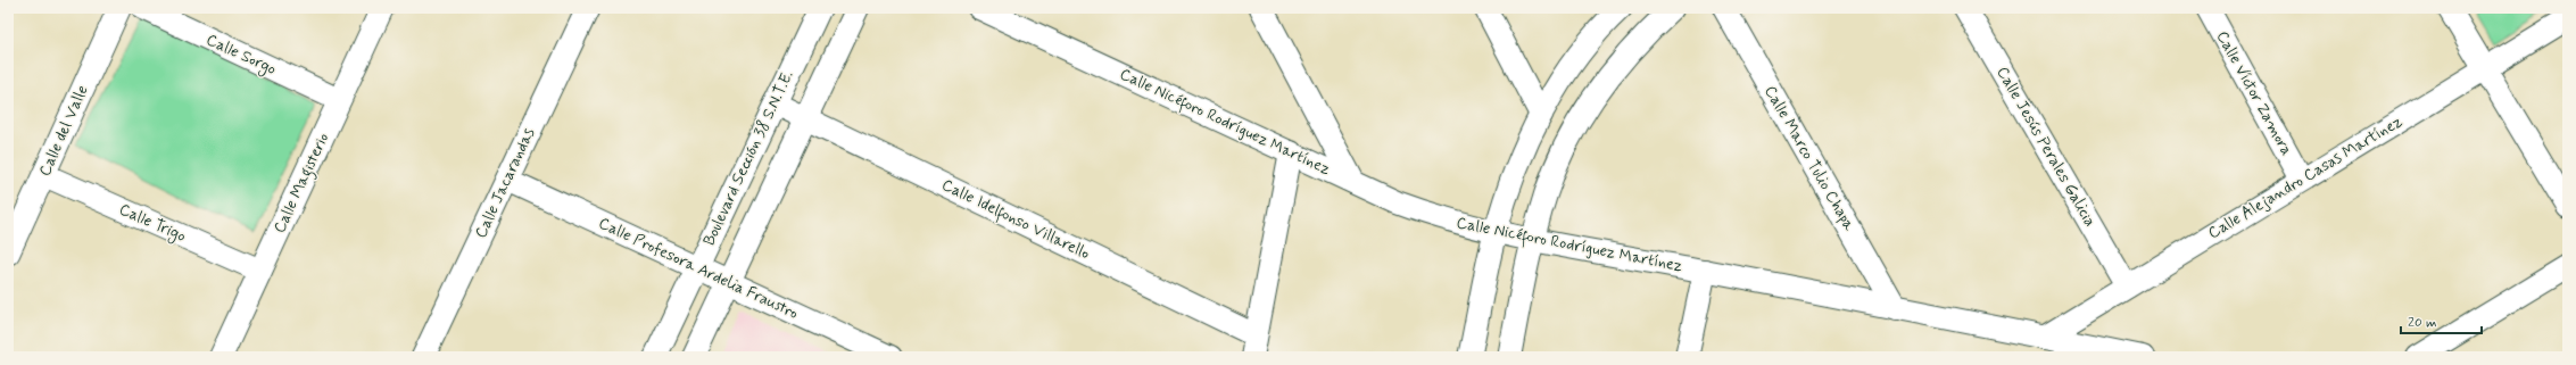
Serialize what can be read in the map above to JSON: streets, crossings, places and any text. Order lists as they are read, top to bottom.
{
  "streets": {
    "street": [
      "Calle Sorgo",
      "Calle Víctor Zamora",
      "Calle Nicéforo Rodríguez Martínez",
      "Calle del Valle",
      "Calle Jesús Perales Galicia",
      "Boulevard Sección 38 S.N.T.E.",
      "Calle Marco Tulio Chapa",
      "Calle Alejandro Casas Martínez",
      "Calle Magisterio",
      "Calle Jacarandas",
      "Calle Idelfonso Villarello",
      "Calle Trigo",
      "Calle Profesora Ardelia Fraustro"
    ]
  },
  "crossings": [
    ["Calle Sorgo", "Calle Magisterio"],
    ["Calle Víctor Zamora", "Calle Alejandro Casas Martínez"],
    ["Calle Nicéforo Rodríguez Martínez", "Calle Marco Tulio Chapa"],
    ["Calle Nicéforo Rodríguez Martínez", "Calle Alejandro Casas Martínez"],
    ["Calle del Valle", "Calle Trigo"],
    ["Calle Jesús Perales Galicia", "Calle Alejandro Casas Martínez"],
    ["Boulevard Sección 38 S.N.T.E.", "Calle Idelfonso Villarello"],
    ["Boulevard Sección 38 S.N.T.E.", "Calle Profesora Ardelia Fraustro"],
    ["Calle Magisterio", "Calle Trigo"],
    ["Calle Jacarandas", "Calle Profesora Ardelia Fraustro"]
  ],
  "scale_bar": "20 m"
}
